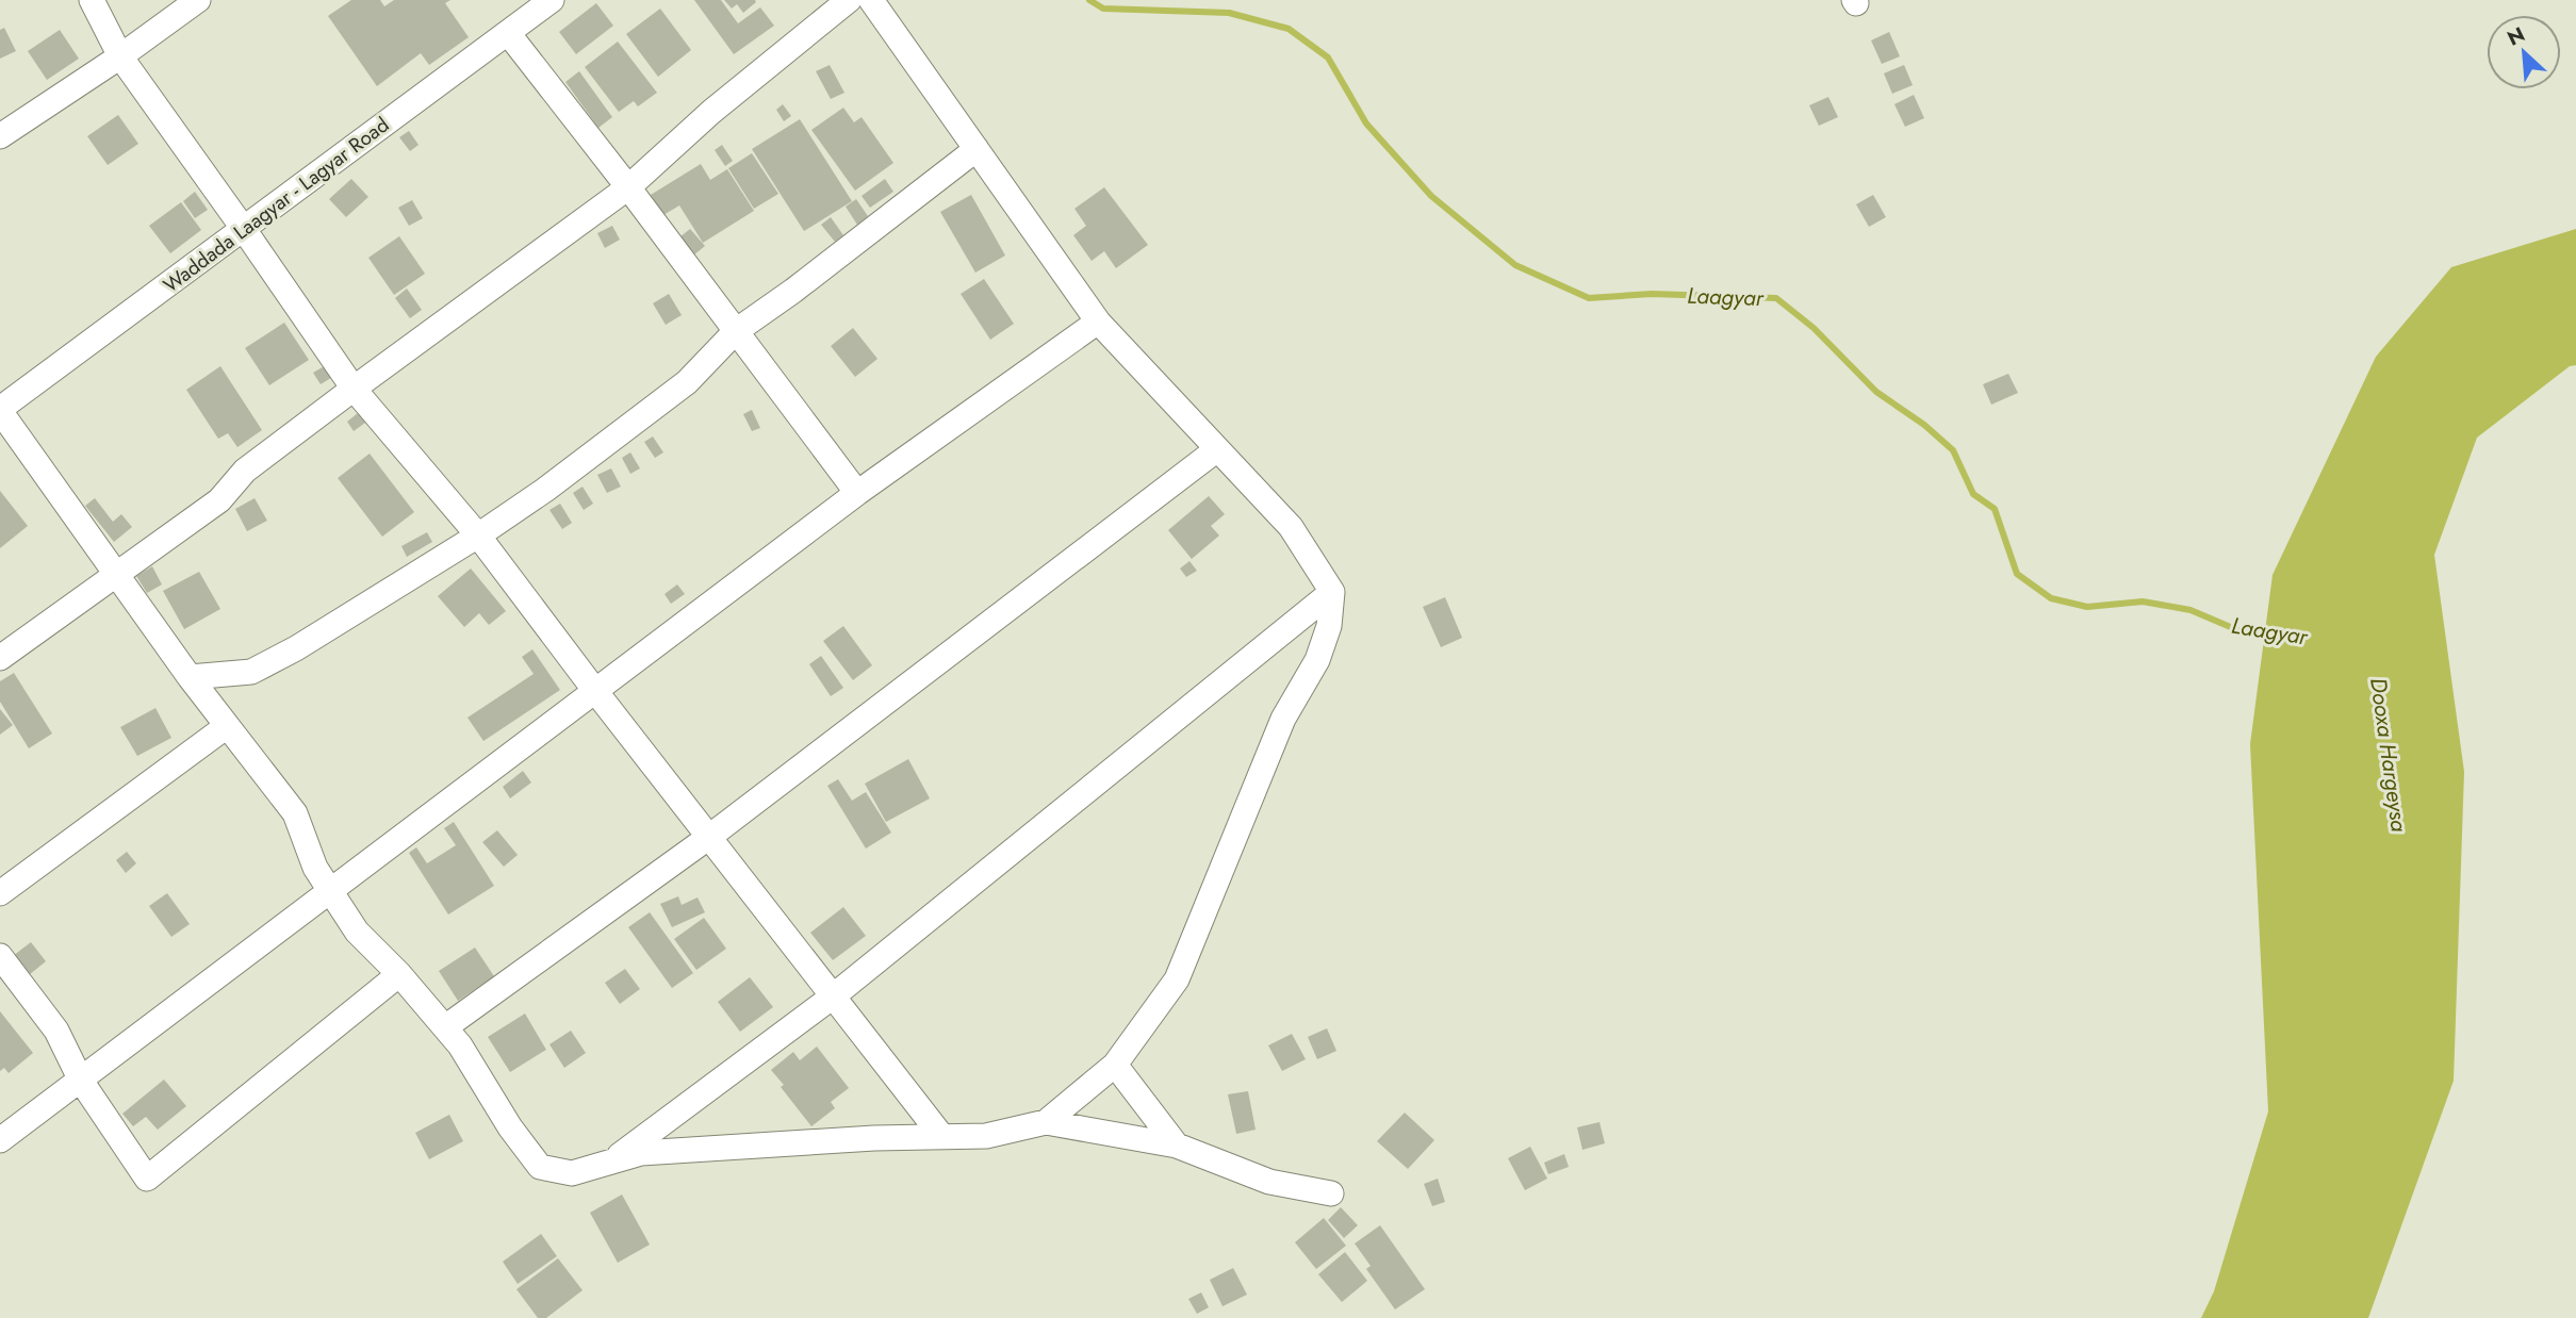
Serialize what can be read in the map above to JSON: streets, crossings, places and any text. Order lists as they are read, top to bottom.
{
  "streets": {
    "street": ["Waddada Laagyar - Lagyar Road"]
  },
  "water": ["Laagyar", "Dooxa Hargeysa"],
  "north": "top left"
}
